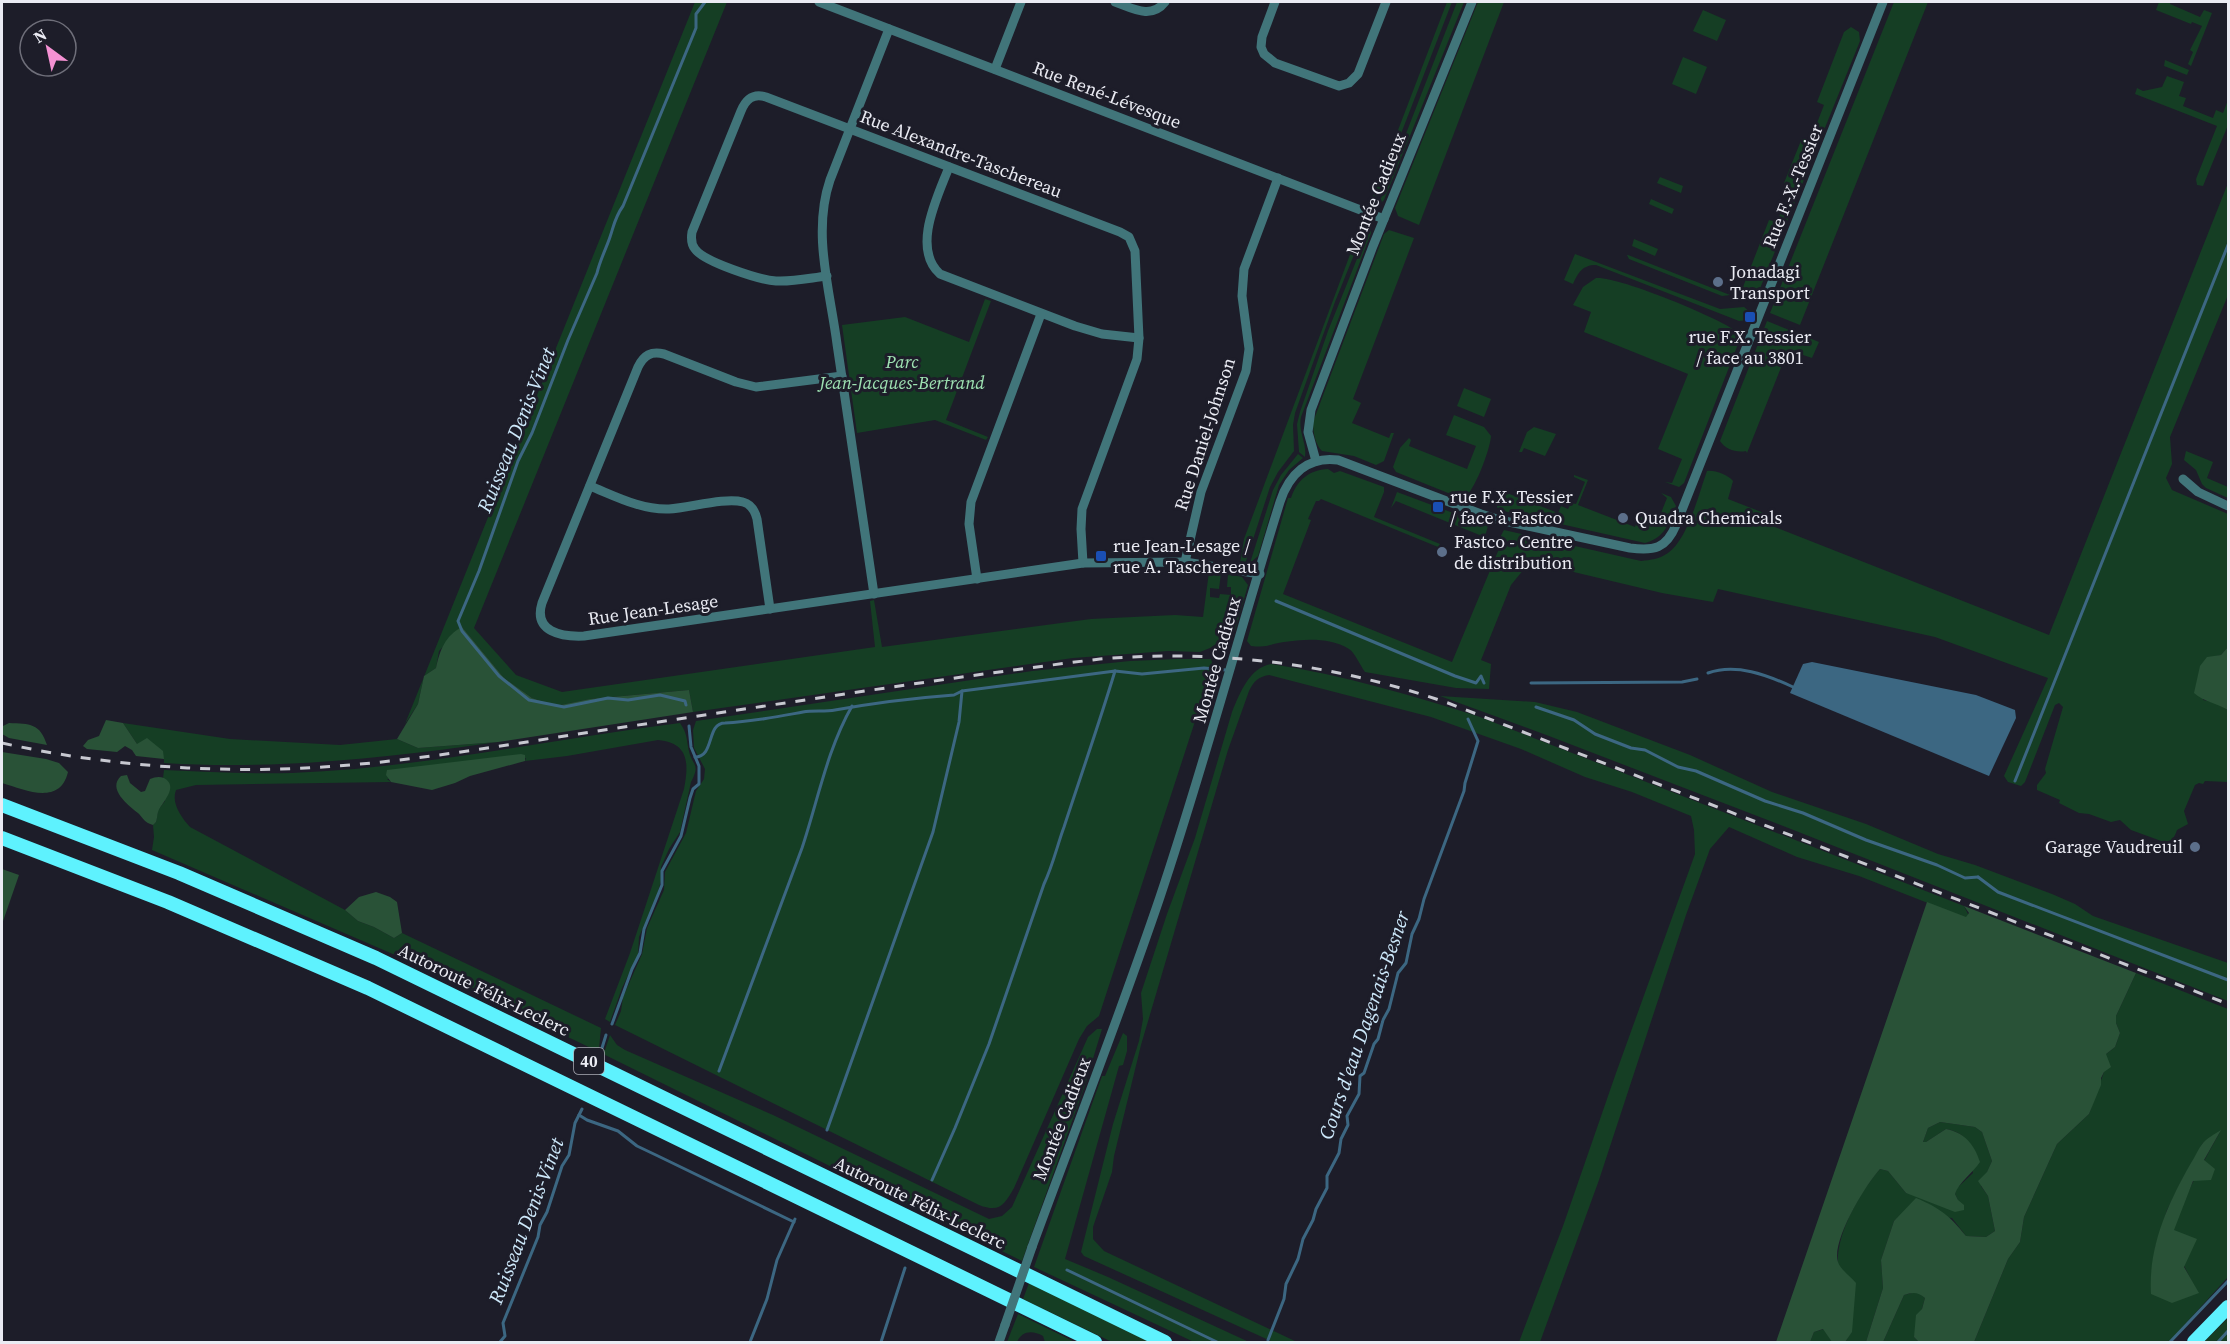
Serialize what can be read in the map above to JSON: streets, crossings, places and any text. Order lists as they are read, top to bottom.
{
  "streets": {
    "highway": ["Autoroute Félix-Leclerc", "40"],
    "street": [
      "Rue René-Lévesque",
      "Rue Alexandre-Taschereau",
      "Rue F.-X.-Tessier",
      "Montée Cadieux",
      "Rue Daniel-Johnson",
      "Rue Jean-Lesage"
    ]
  },
  "crossings": [
    ["Rue René-Lévesque", "Montée Cadieux"],
    ["Rue René-Lévesque", "Rue Daniel-Johnson"],
    ["Rue Alexandre-Taschereau", "Rue Jean-Lesage"],
    ["Rue F.-X.-Tessier", "Montée Cadieux"],
    ["Montée Cadieux", "Rue Jean-Lesage"],
    ["Rue Daniel-Johnson", "Rue Jean-Lesage"]
  ],
  "water": ["Ruisseau Denis-Vinet", "Cours d'eau Dagenais-Besner"],
  "parks": ["Parc Jean-Jacques-Bertrand"],
  "places": {
    "other": [
      "Jonadagi Transport",
      "Quadra Chemicals",
      "Fastco - Centre de distribution",
      "Garage Vaudreuil"
    ],
    "transit": ["rue F.X. Tessier / face au 3801", "rue F.X. Tessier / face à Fastco", "rue Jean-Lesage / rue A. Taschereau"]
  },
  "north": "top left"
}
